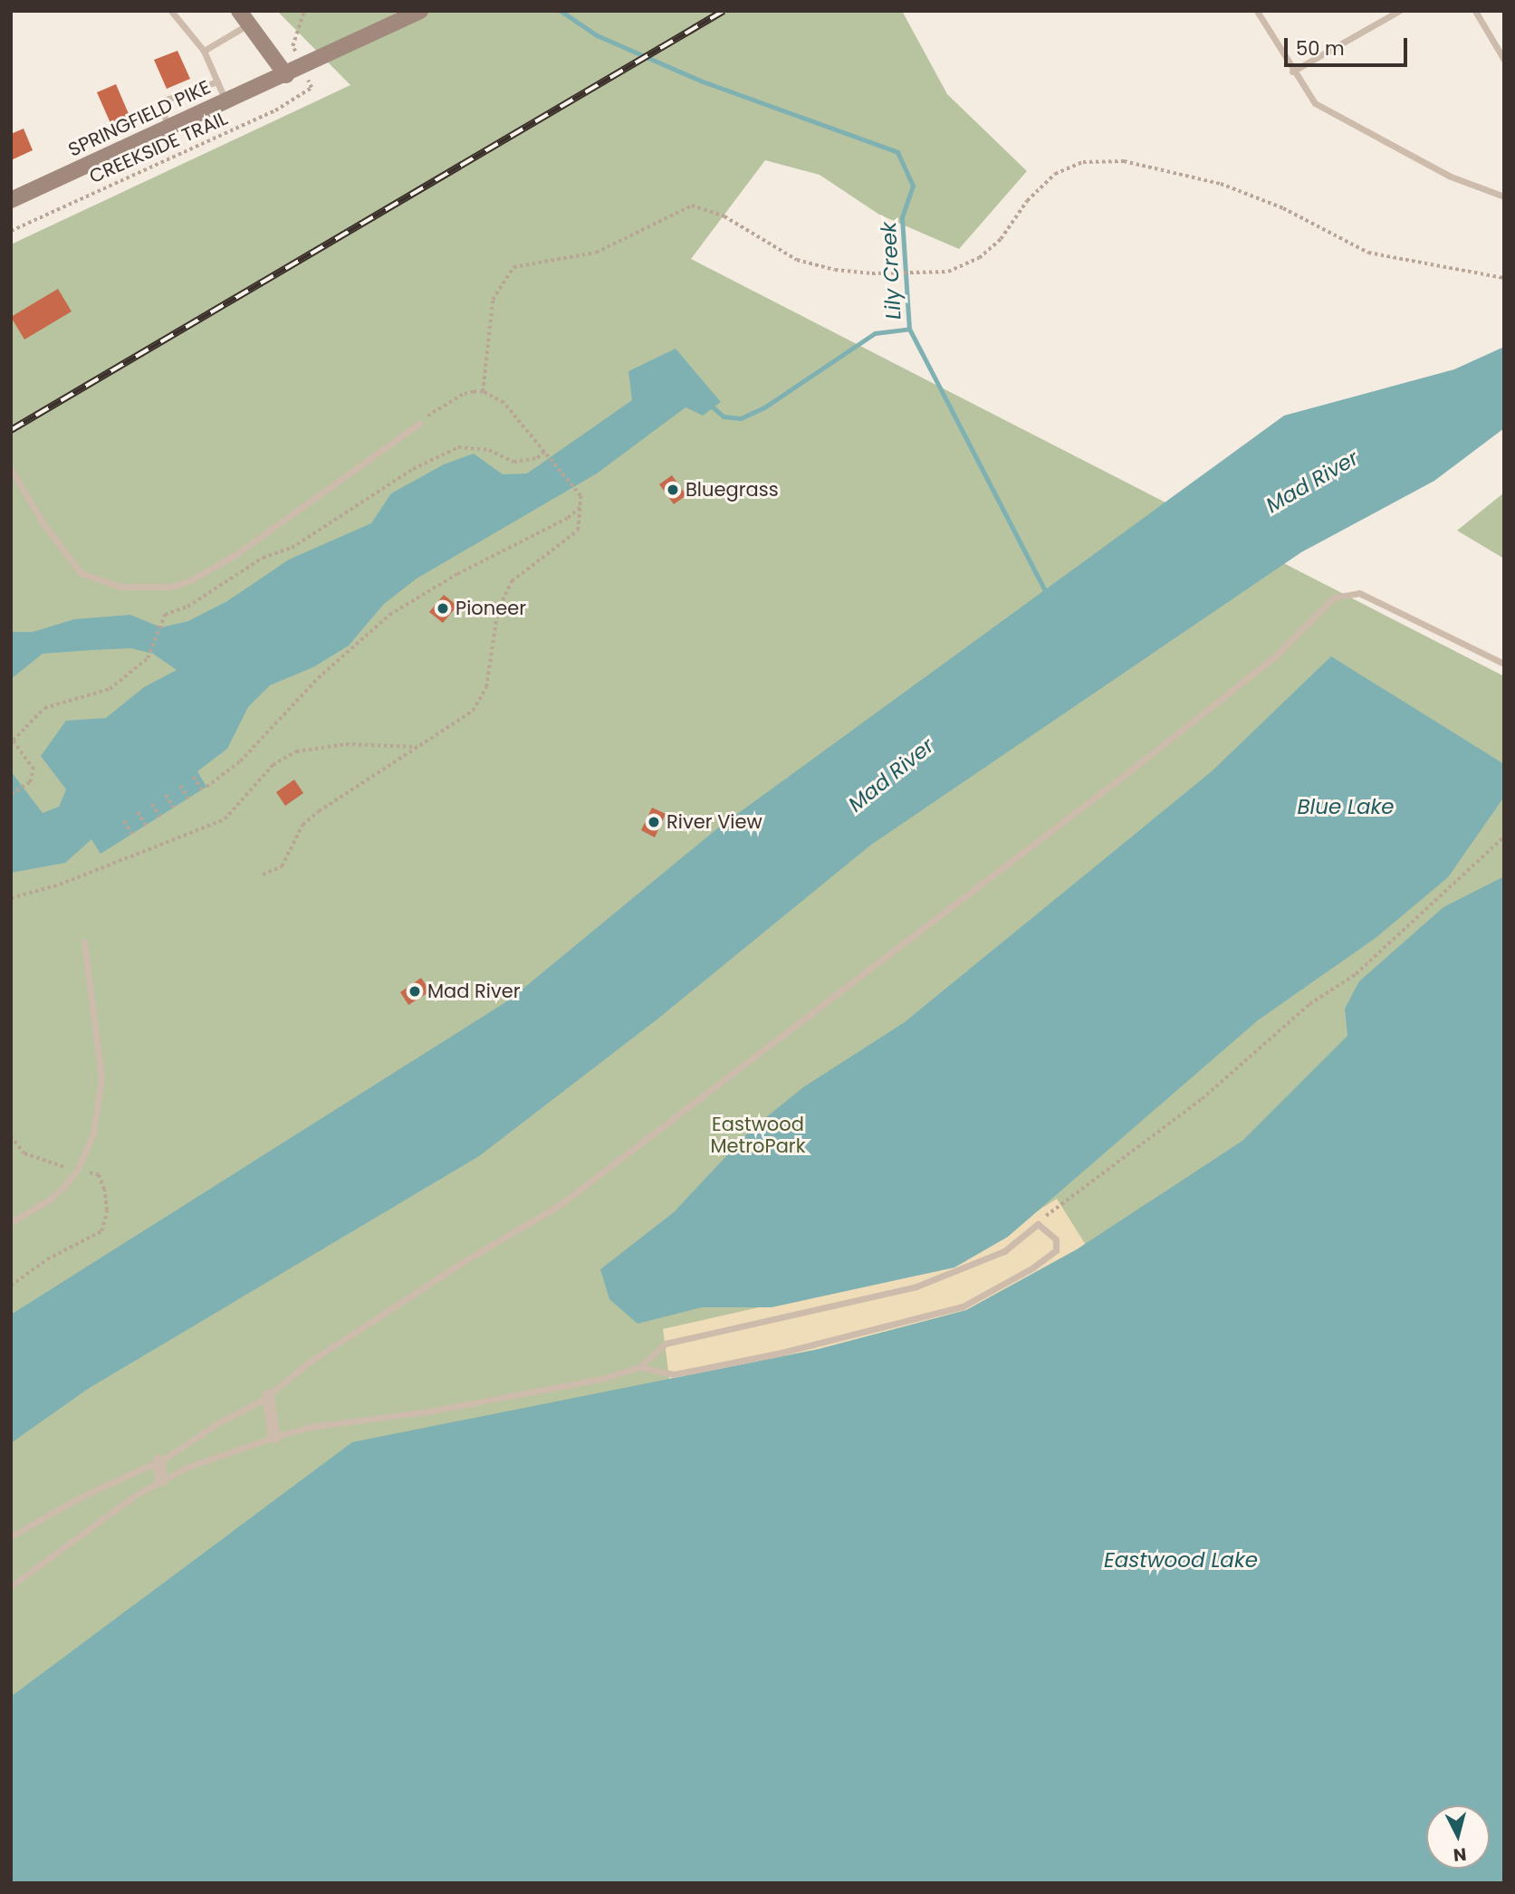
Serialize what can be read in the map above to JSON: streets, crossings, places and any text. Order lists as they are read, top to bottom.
{
  "streets": {
    "main road": ["SPRINGFIELD PIKE"],
    "path": ["CREEKSIDE TRAIL"]
  },
  "water": [
    "Lily Creek",
    "Mad River",
    "Blue Lake",
    "Eastwood Lake"
  ],
  "parks": ["Eastwood MetroPark"],
  "places": [
    "Bluegrass",
    "Pioneer",
    "River View",
    "Mad River"
  ],
  "scale_bar": "50 m",
  "north": "bottom"
}
